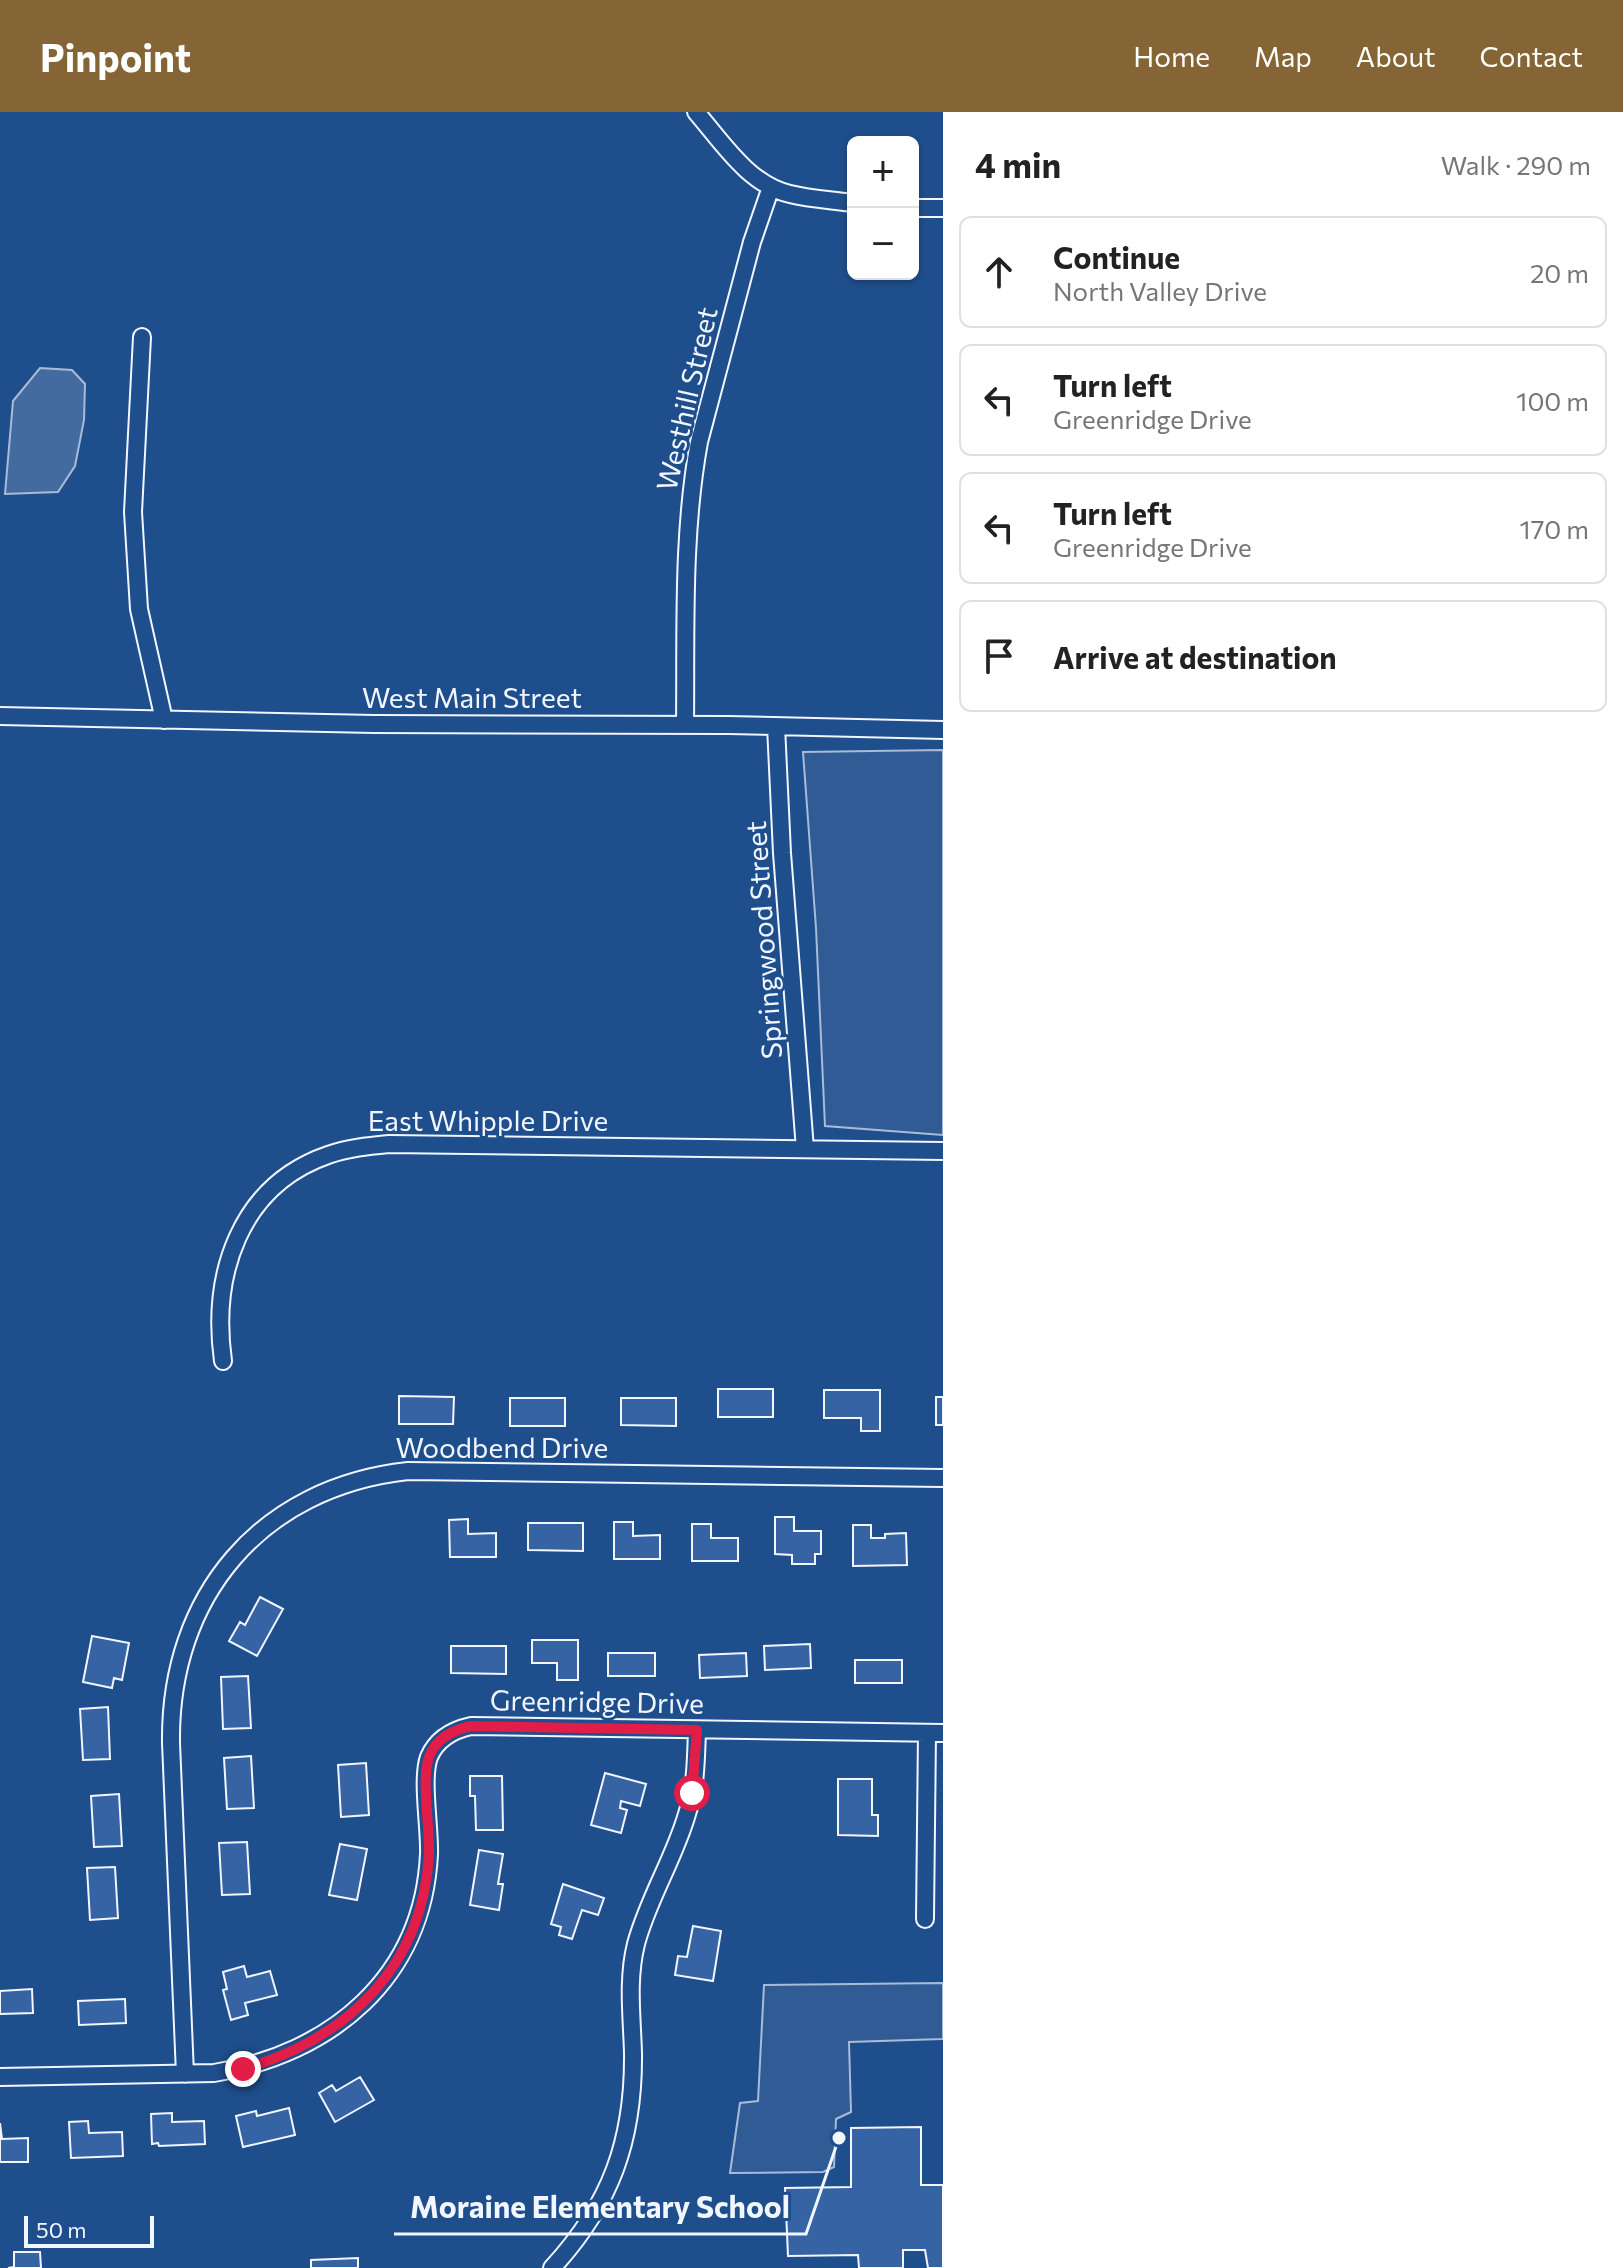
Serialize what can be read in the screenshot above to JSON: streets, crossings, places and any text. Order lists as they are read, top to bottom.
{
  "streets": {
    "street": [
      "Westhill Street",
      "West Main Street",
      "Springwood Street",
      "East Whipple Drive",
      "Woodbend Drive",
      "Greenridge Drive"
    ]
  },
  "crossings": [
    ["Westhill Street", "West Main Street"],
    ["West Main Street", "Springwood Street"],
    ["Springwood Street", "East Whipple Drive"],
    ["Woodbend Drive", "Greenridge Drive"]
  ],
  "places": ["Moraine Elementary School"],
  "scale_bar": "50 m",
  "page": {
    "header": "Pinpoint",
    "nav": [
      "Home",
      "Map",
      "About",
      "Contact"
    ],
    "heading": ["4 min", "Walk · 290 m"],
    "map_buttons": ["+", "−"],
    "list": [
      ["Continue", "North Valley Drive", "20 m"],
      ["Turn left", "Greenridge Drive", "100 m"],
      ["Turn left", "Greenridge Drive", "170 m"],
      "Arrive at destination"
    ],
    "scale": "50 m"
  }
}
